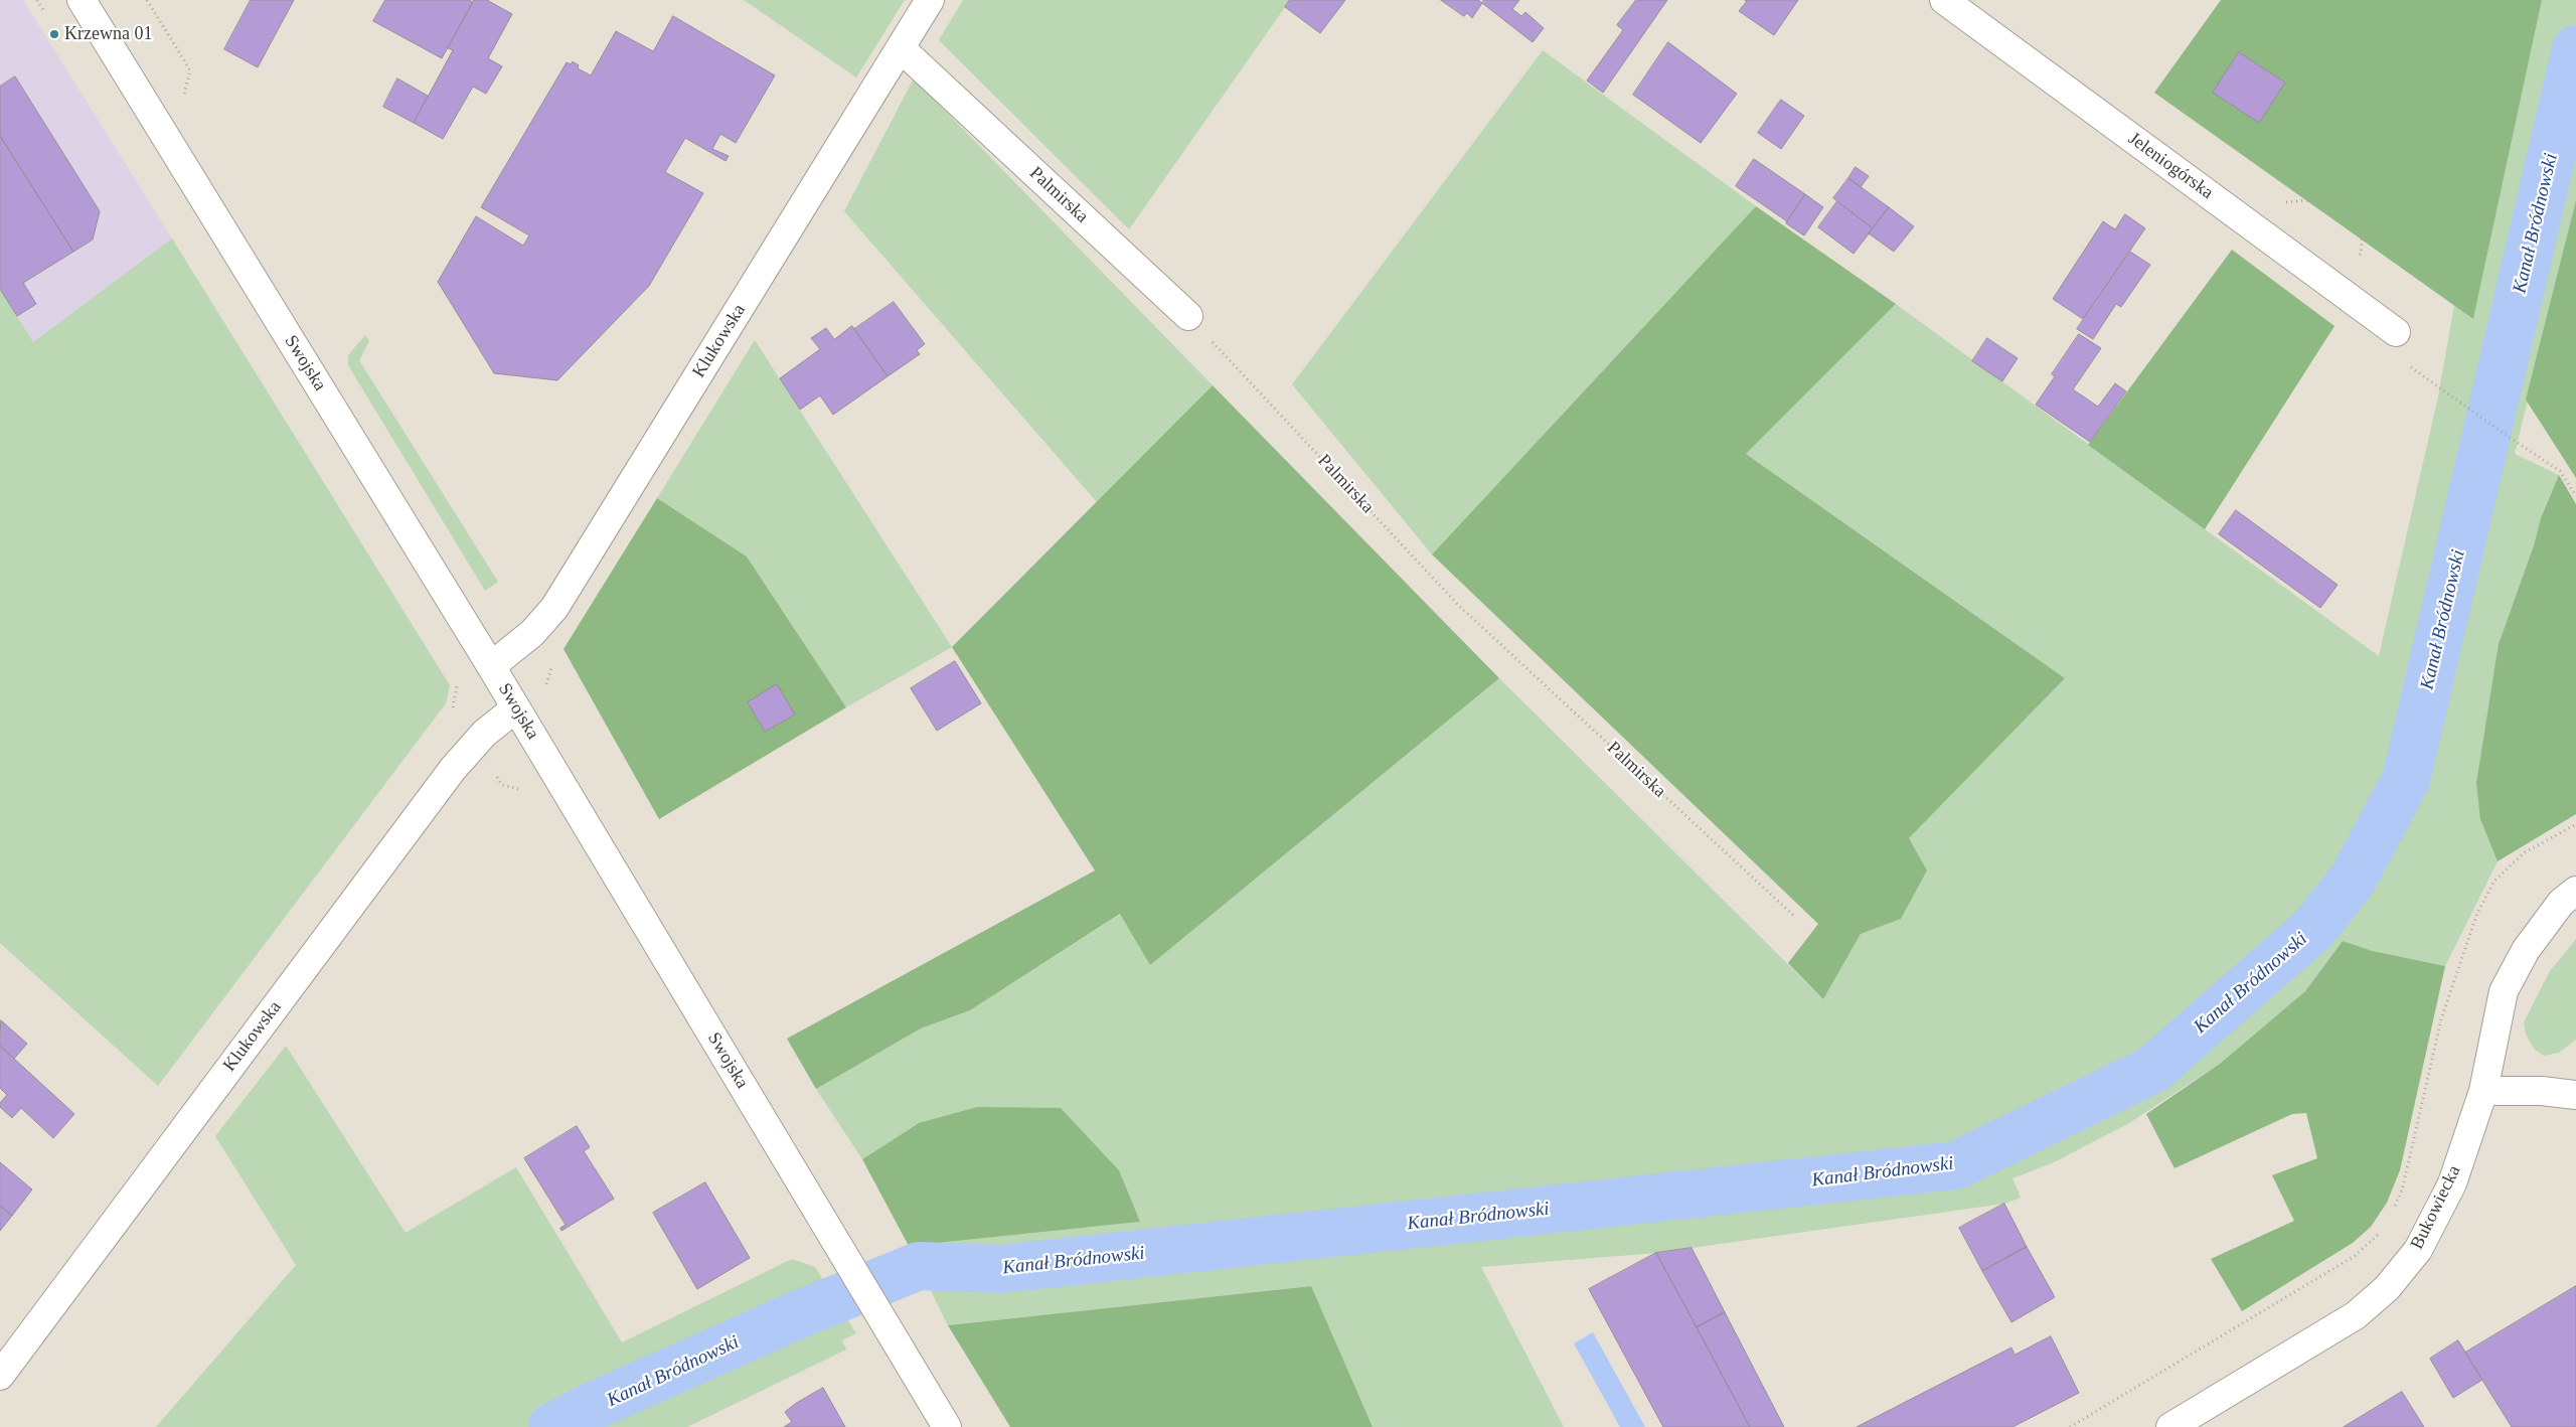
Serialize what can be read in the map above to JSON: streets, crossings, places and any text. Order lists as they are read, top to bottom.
{
  "streets": {
    "street": [
      "Jeleniogórska",
      "Palmirska",
      "Klukowska",
      "Swojska",
      "Bukowiecka"
    ]
  },
  "crossings": [
    ["Palmirska", "Klukowska"],
    ["Klukowska", "Swojska"]
  ],
  "water": ["Kanał Bródnowski"],
  "places": ["Krzewna 01"]
}
